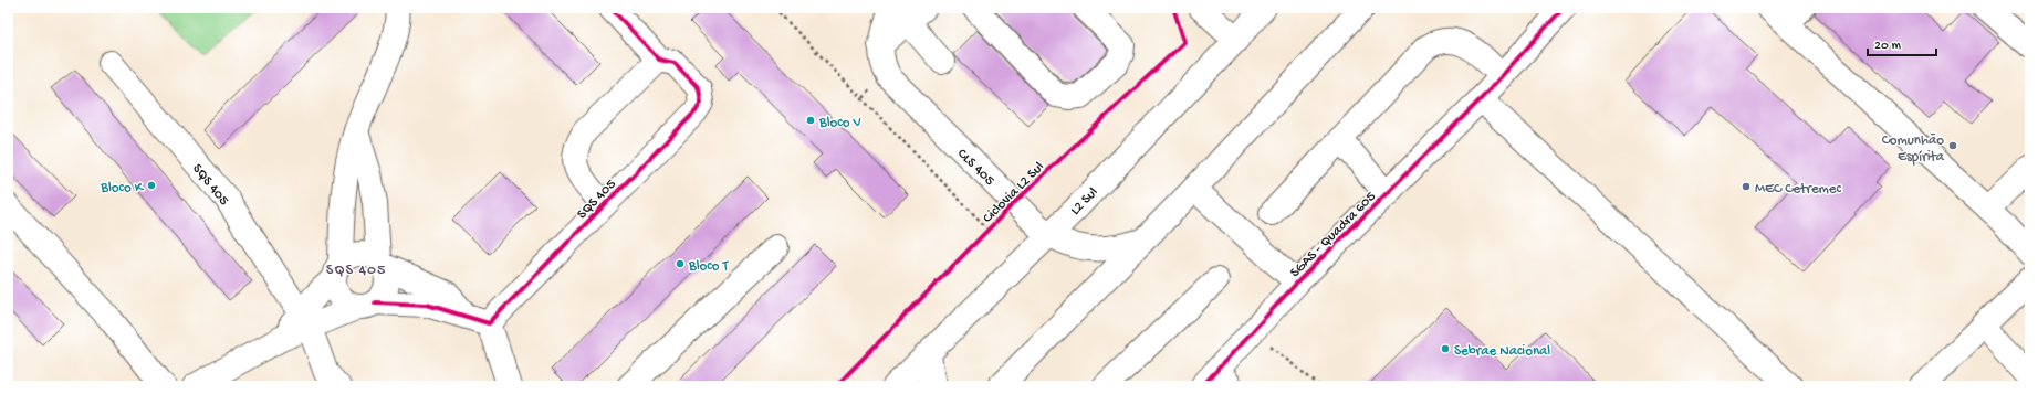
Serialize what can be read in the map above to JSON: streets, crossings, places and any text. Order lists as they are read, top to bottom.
{
  "streets": {
    "street": [
      "CLS 405",
      "SQS 405",
      "L2 Sul",
      "SGAS - Quadra 605"
    ],
    "cycle path": ["Ciclovia L2 Sul"]
  },
  "crossings": [
    ["CLS 405", "Ciclovia L2 Sul"],
    ["CLS 405", "L2 Sul"]
  ],
  "districts": ["SQS 405"],
  "places": [
    "Bloco V",
    "Comunhão Espírita",
    "Bloco K",
    "MEC Cetremec",
    "Bloco T",
    "Sebrae Nacional"
  ],
  "scale_bar": "20 m"
}
